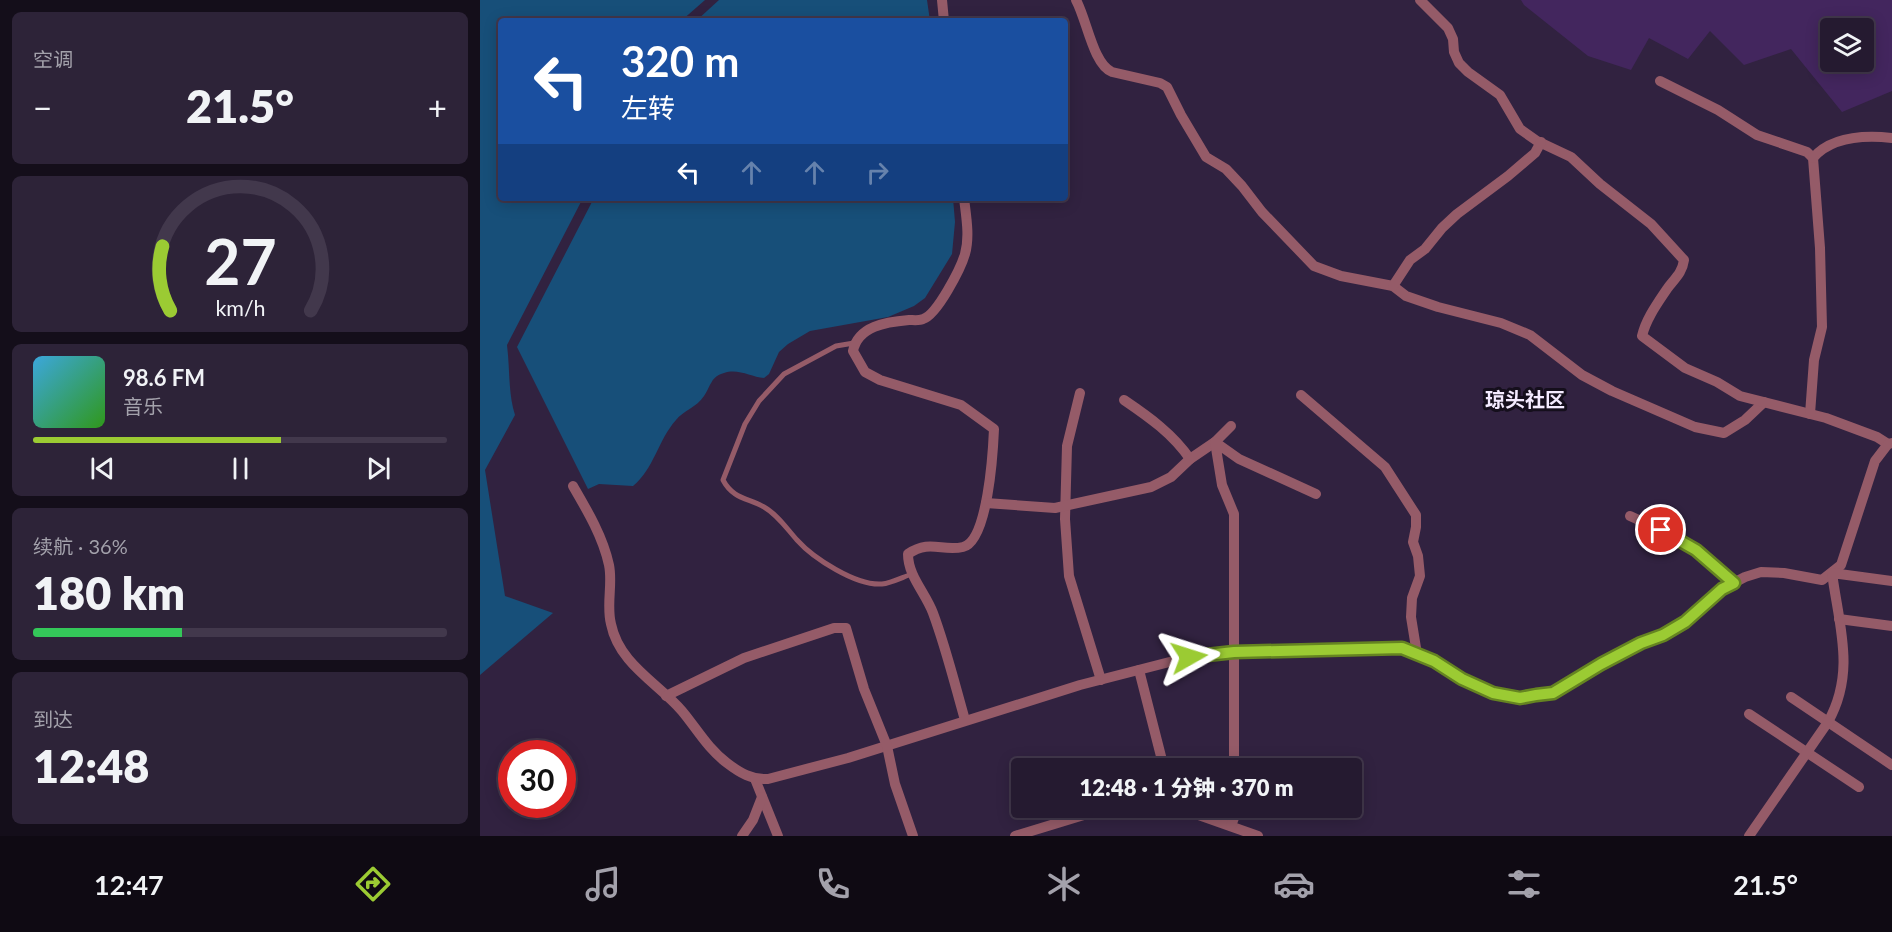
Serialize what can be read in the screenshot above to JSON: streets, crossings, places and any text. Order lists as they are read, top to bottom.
{
  "districts": ["琼头社区"],
  "page": {
    "tile": [
      "空调",
      ["续航 · 36%", "180 km"],
      ["到达", "12:48"]
    ],
    "turn": ["320 m", "左转"],
    "heat": ["−", "21.5°", "+"],
    "song": ["98.6 FM", "音乐"],
    "limit": "30",
    "trip": "12:48 · 1 分钟 · 370 m",
    "tabs": ["12:47", "21.5°"],
    "gauge": ["27", "km/h"]
  }
}
